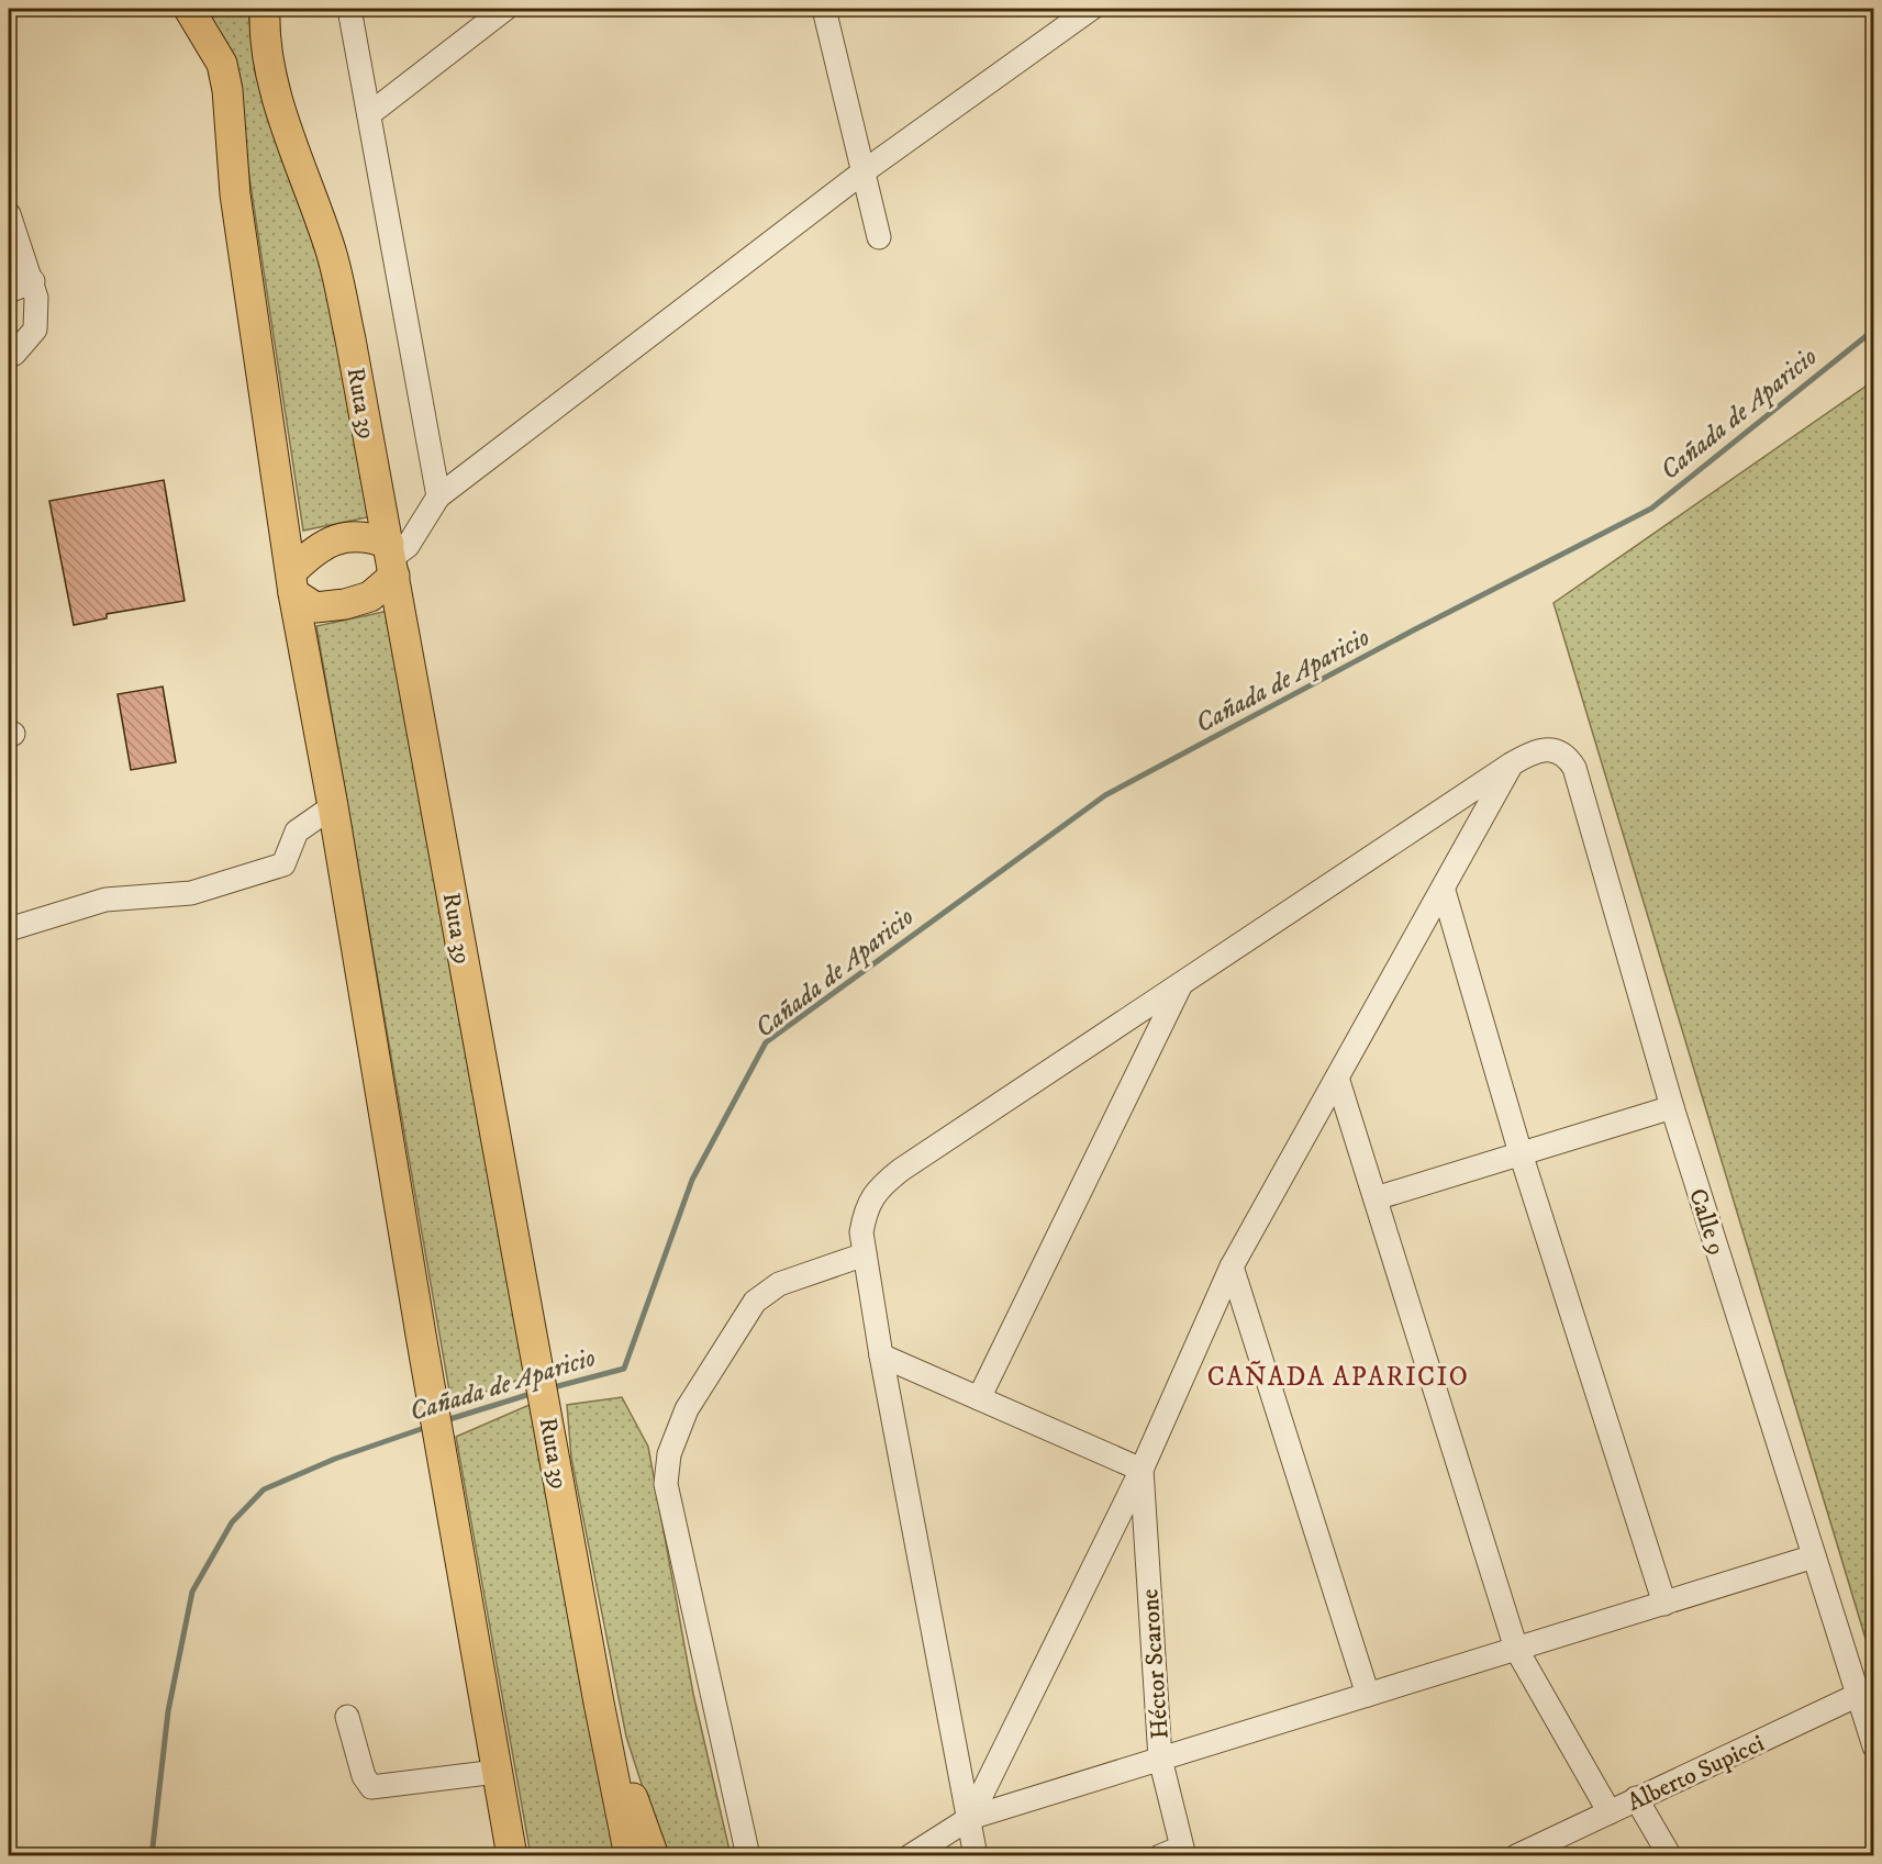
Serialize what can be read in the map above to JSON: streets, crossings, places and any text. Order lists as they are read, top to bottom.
{
  "streets": {
    "main road": ["Ruta 39"],
    "street": ["Calle 9", "Héctor Scarone", "Alberto Supicci"]
  },
  "crossings": [
    ["Calle 9", "Alberto Supicci"]
  ],
  "districts": ["CAÑADA APARICIO"],
  "water": ["Cañada de Aparicio"]
}
